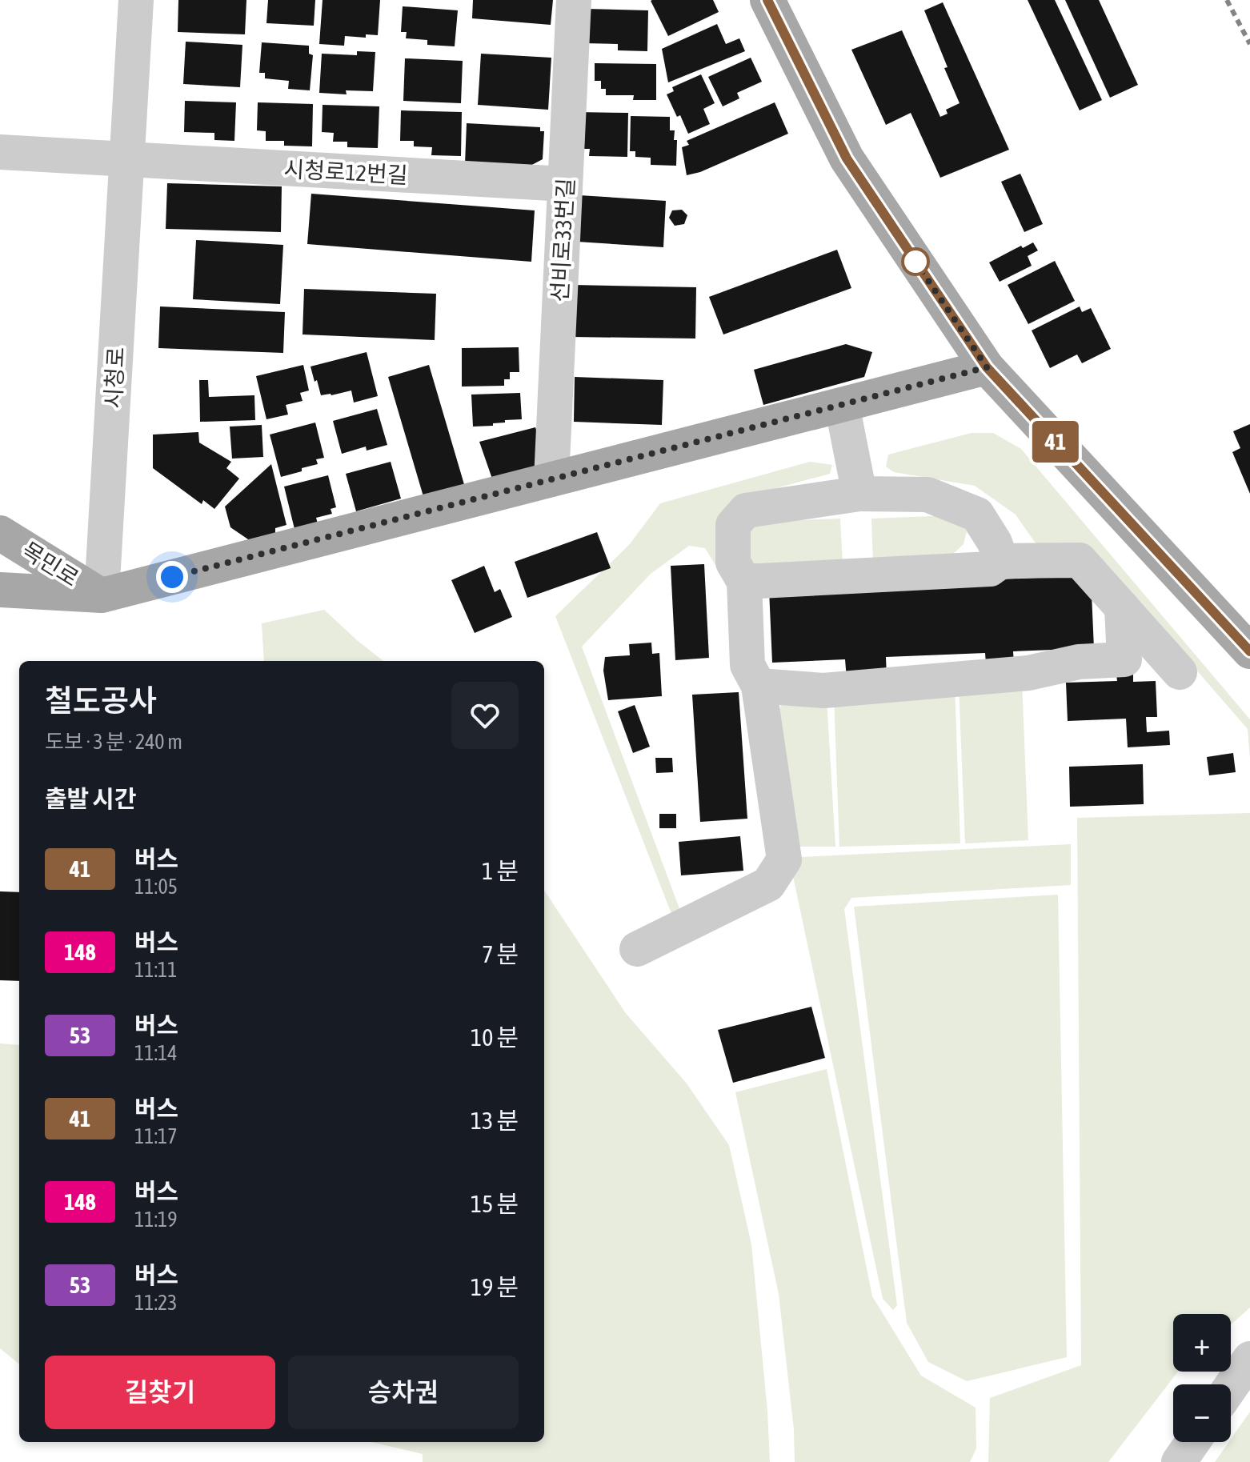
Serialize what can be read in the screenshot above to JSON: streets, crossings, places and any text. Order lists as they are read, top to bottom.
{
  "streets": {
    "main road": ["목민로"],
    "street": ["시청로12번길", "선비로33번길", "시청로"]
  },
  "crossings": [
    ["시청로12번길", "선비로33번길"],
    ["시청로12번길", "시청로"],
    ["시청로", "목민로"]
  ],
  "lines": ["bus line 41"],
  "page": {
    "on_map": "41",
    "heading": [
      ["철도공사", "도보 · 3 분 · 240 m"],
      "출발 시간"
    ],
    "list": [
      {
        "mark": "41",
        "name": "버스",
        "note": "11:05",
        "value": "1 분"
      },
      {
        "mark": "148",
        "name": "버스",
        "note": "11:11",
        "value": "7 분"
      },
      {
        "mark": "53",
        "name": "버스",
        "note": "11:14",
        "value": "10 분"
      },
      {
        "mark": "41",
        "name": "버스",
        "note": "11:17",
        "value": "13 분"
      },
      {
        "mark": "148",
        "name": "버스",
        "note": "11:19",
        "value": "15 분"
      },
      {
        "mark": "53",
        "name": "버스",
        "note": "11:23",
        "value": "19 분"
      }
    ],
    "map_buttons": ["+", "−"],
    "buttons": ["길찾기", "승차권"]
  }
}
